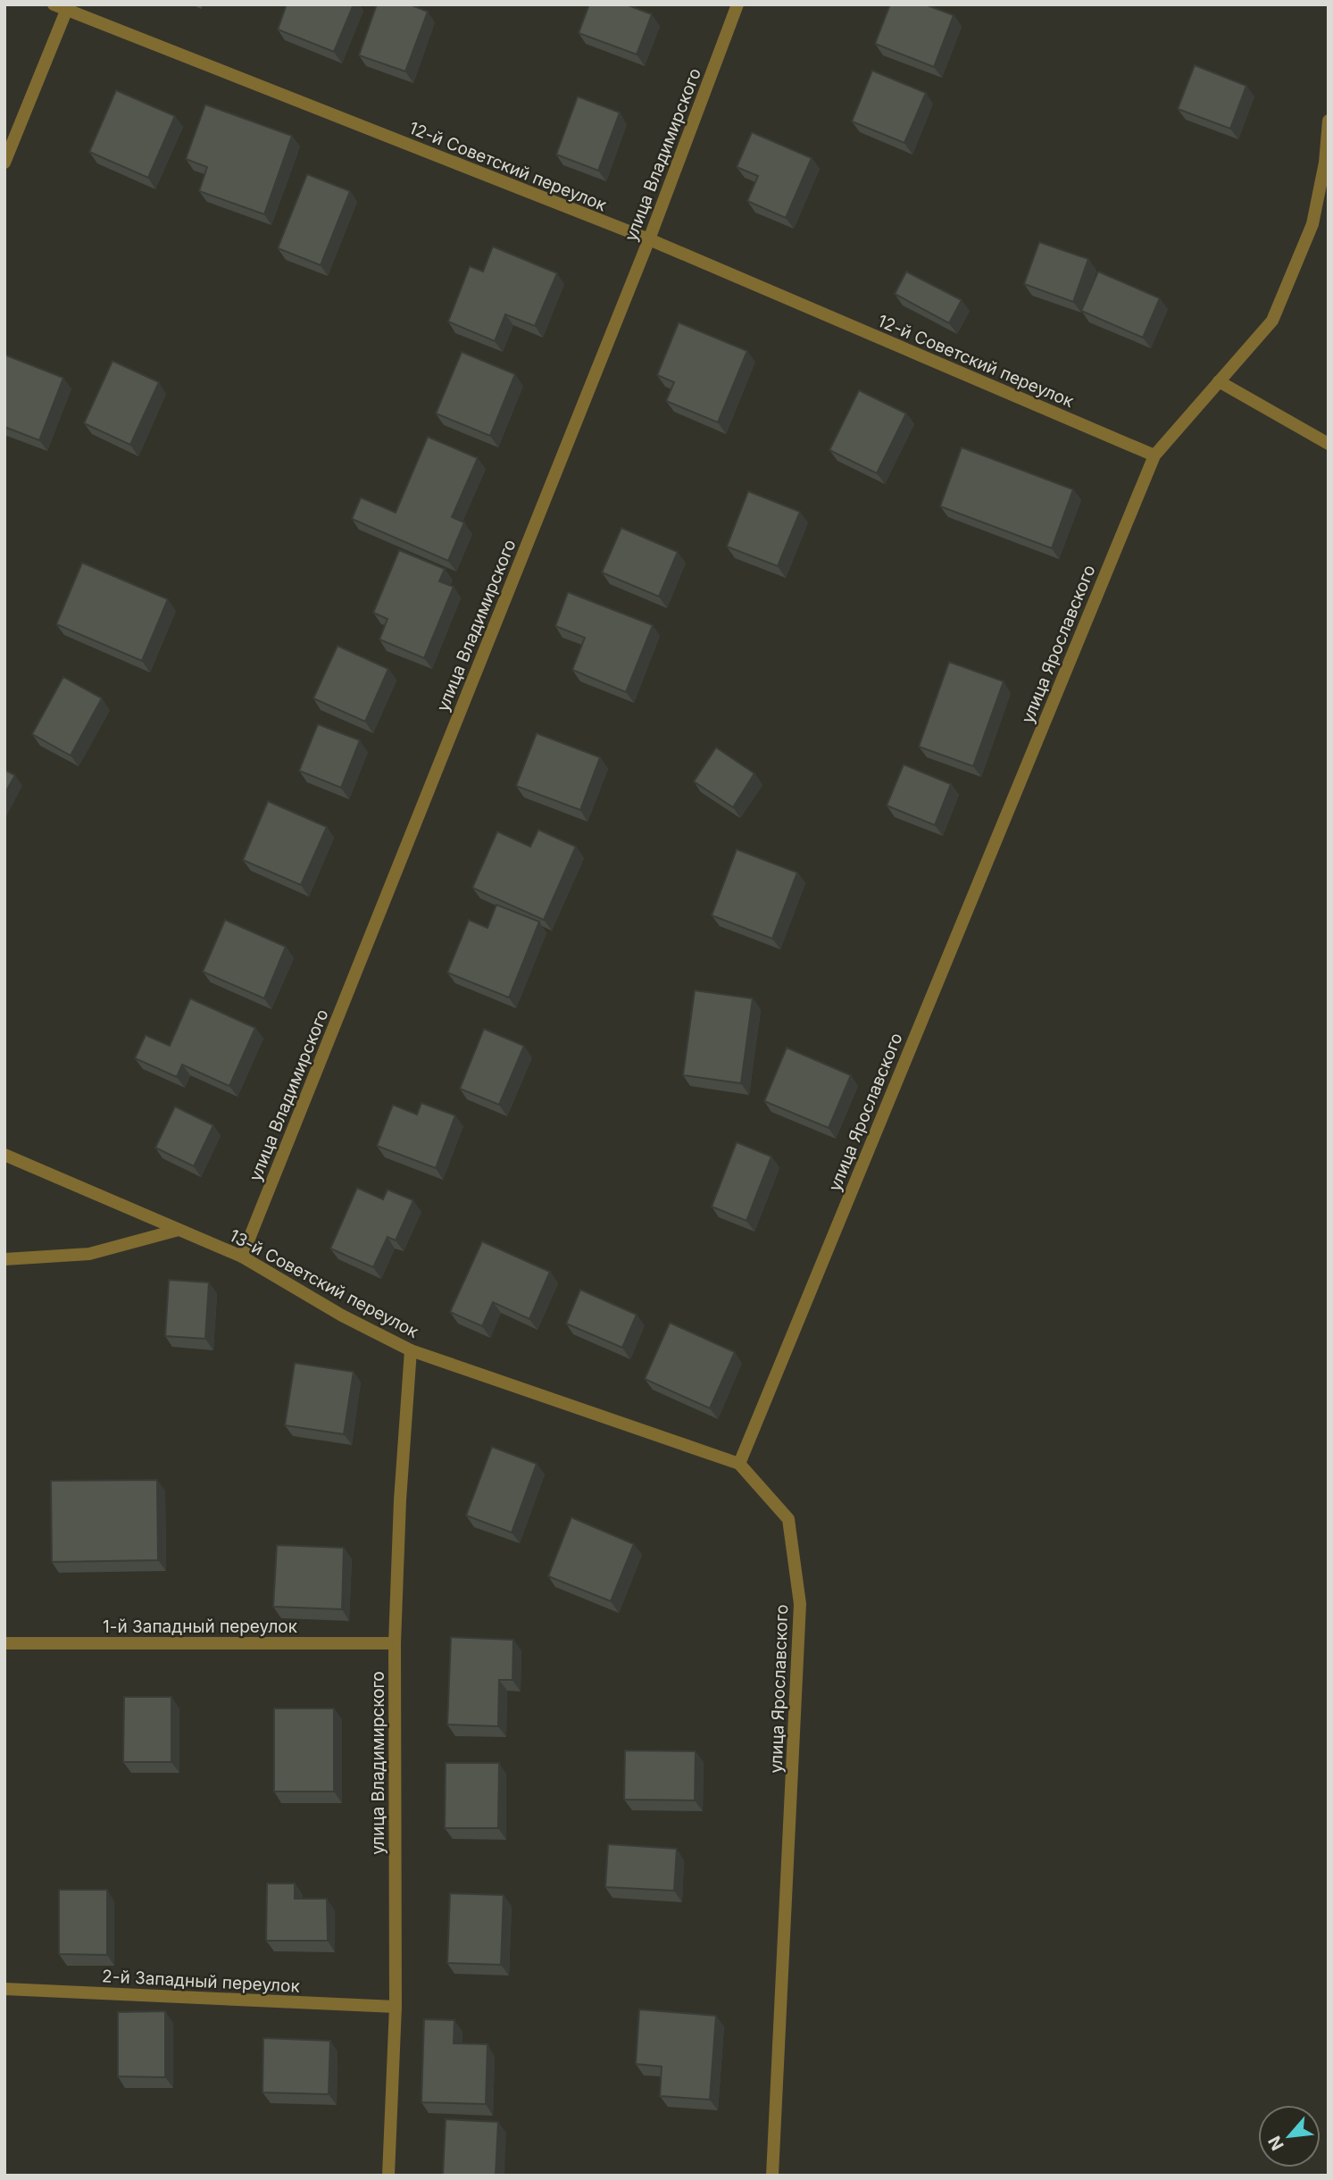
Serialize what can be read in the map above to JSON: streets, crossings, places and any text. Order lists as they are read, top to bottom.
{
  "streets": {
    "street": [
      "улица Владимирского",
      "12-й Советский переулок",
      "улица Ярославского",
      "13-й Советский переулок",
      "1-й Западный переулок",
      "2-й Западный переулок"
    ]
  },
  "crossings": [
    ["улица Владимирского", "12-й Советский переулок"],
    ["улица Владимирского", "13-й Советский переулок"],
    ["улица Владимирского", "1-й Западный переулок"],
    ["улица Владимирского", "2-й Западный переулок"],
    ["12-й Советский переулок", "улица Ярославского"],
    ["улица Ярославского", "13-й Советский переулок"]
  ],
  "north": "bottom left"
}
